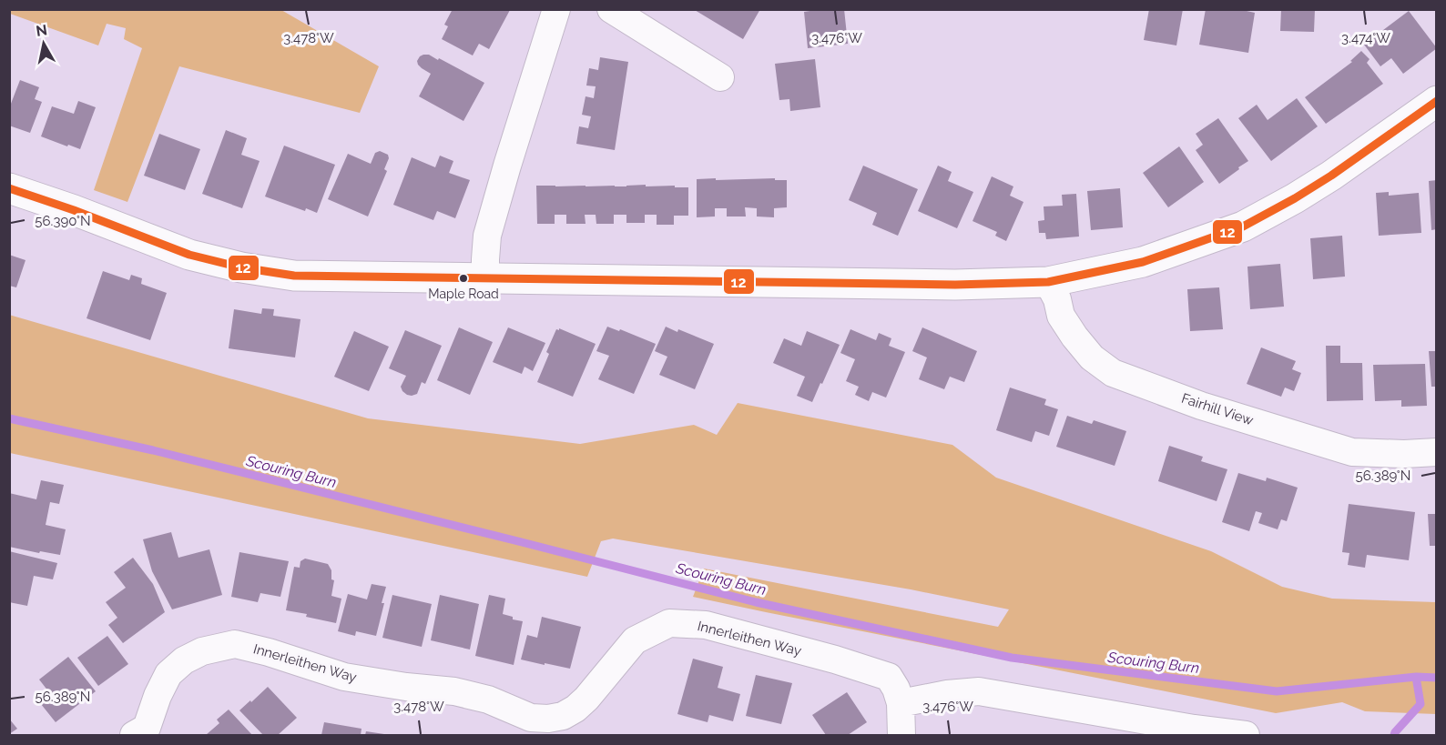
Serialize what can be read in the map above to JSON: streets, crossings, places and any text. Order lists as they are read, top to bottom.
{
  "streets": {
    "street": ["Fairhill View", "Innerleithen Way"]
  },
  "water": ["Scouring Burn"],
  "places": ["Maple Road"],
  "lines": ["transit line 12"],
  "north": "top",
  "coordinates": [
    "3.478°W",
    "3.476°W",
    "3.474°W",
    "56.390°N",
    "56.389°N"
  ]
}
